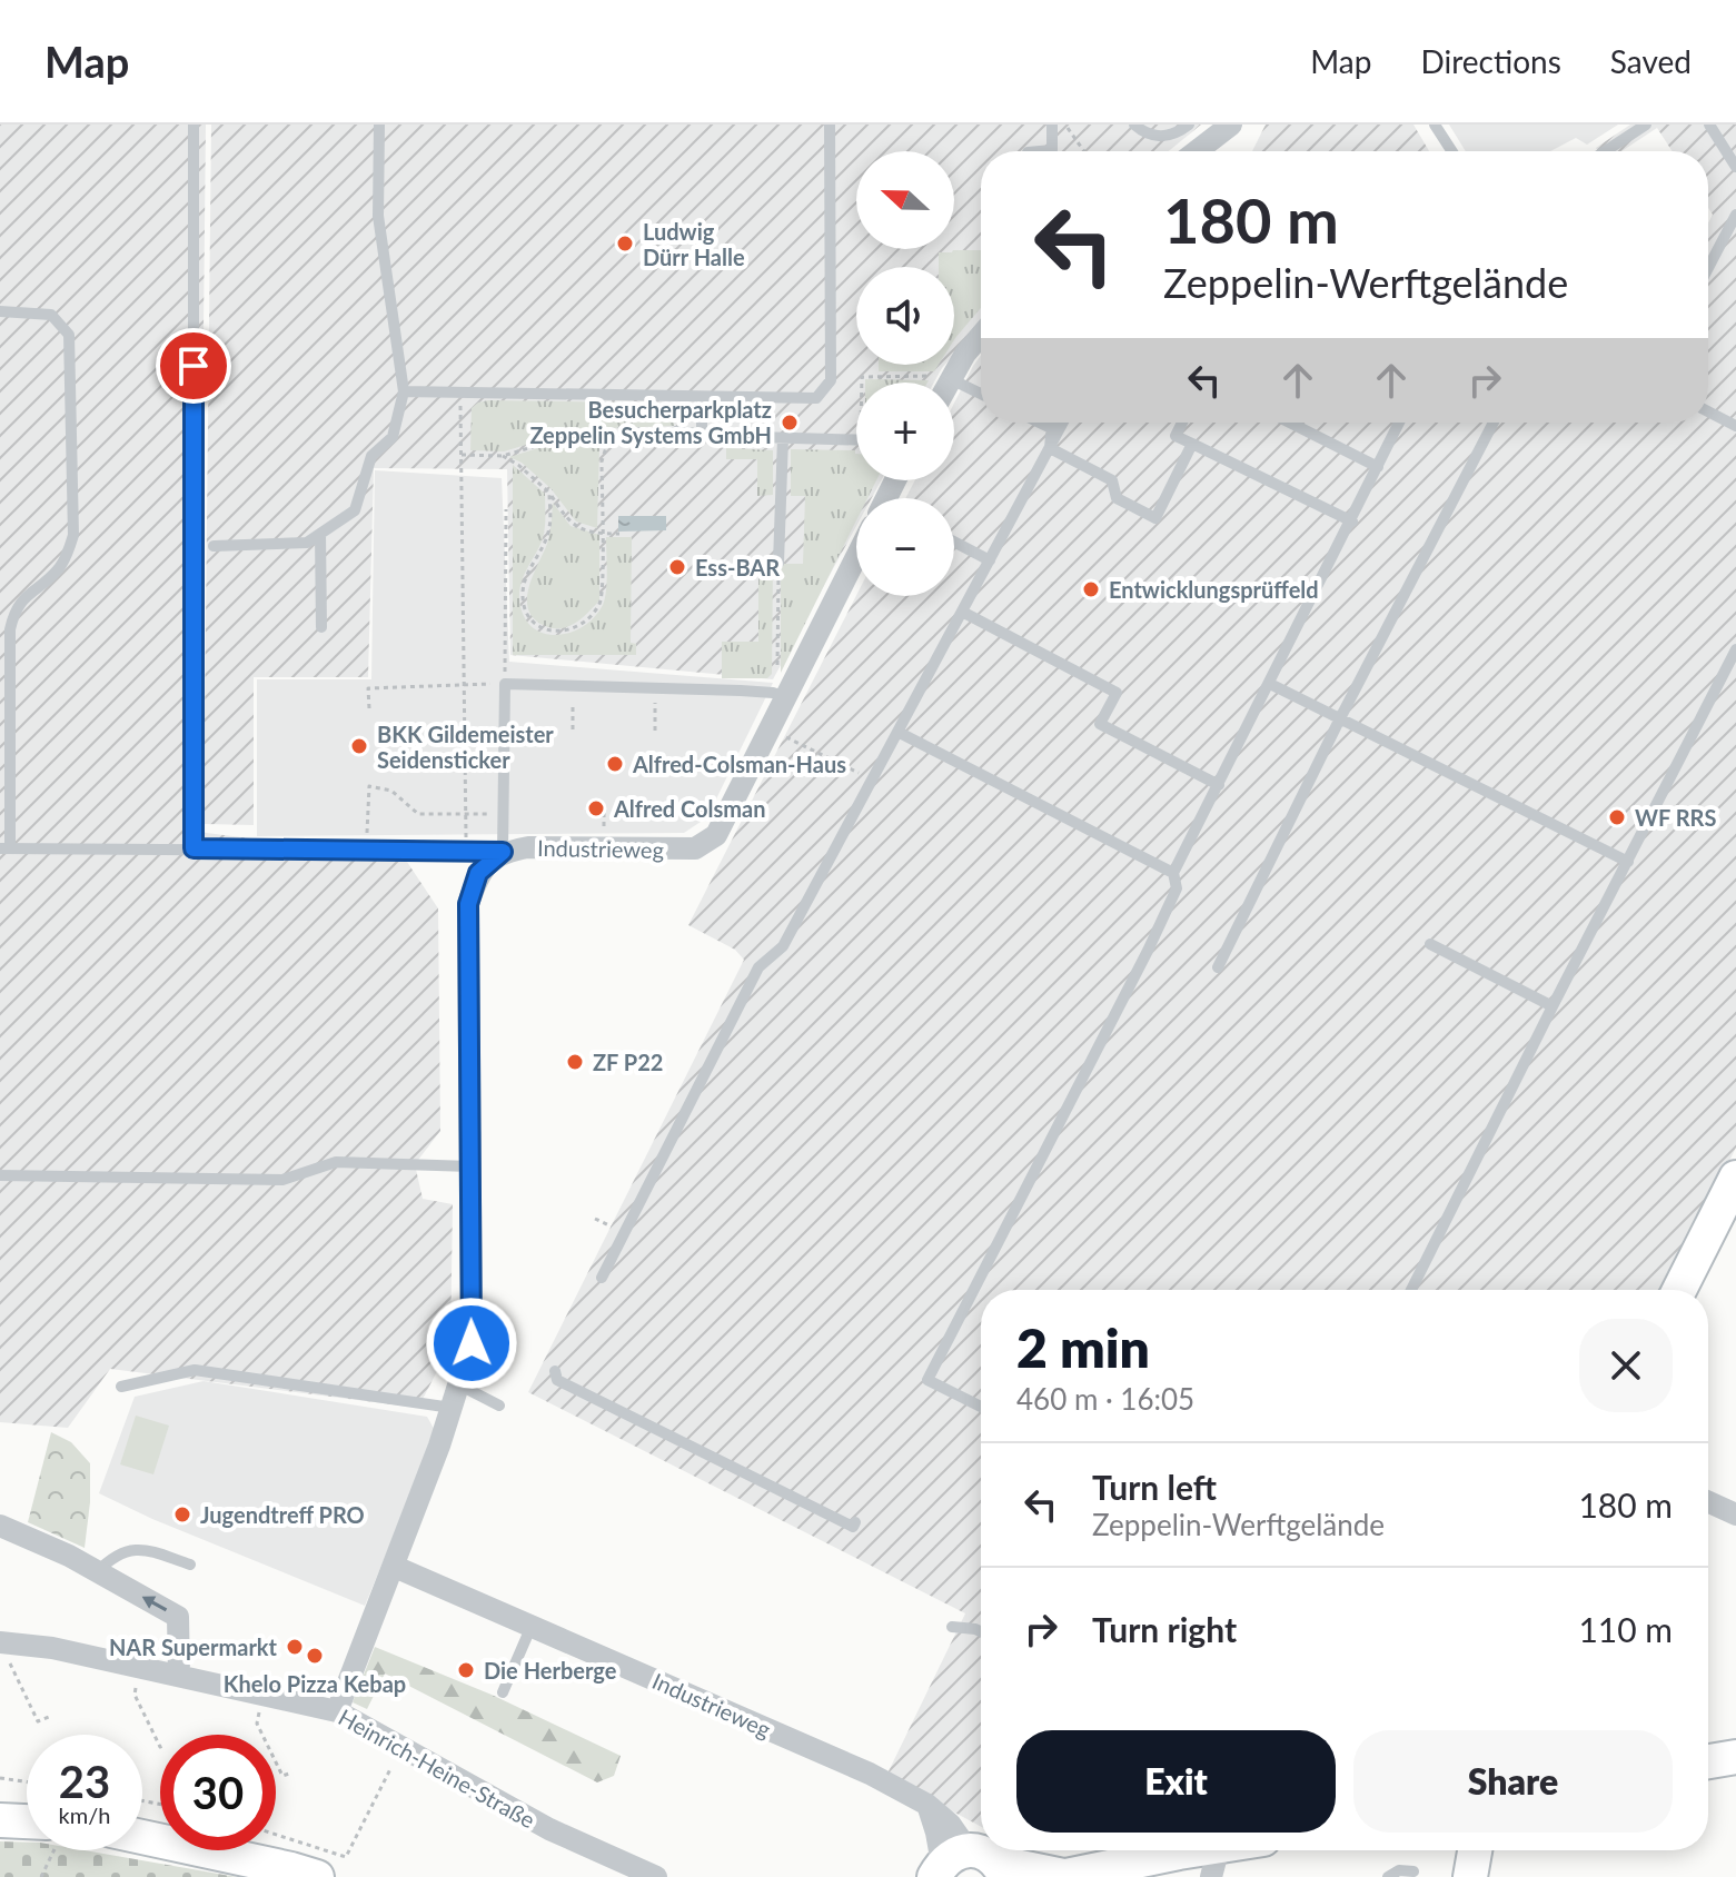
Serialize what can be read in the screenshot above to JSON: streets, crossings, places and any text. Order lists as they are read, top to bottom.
{
  "streets": {
    "street": ["Industrieweg", "Heinrich-Heine-Straße"]
  },
  "places": [
    "Ludwig Dürr Halle",
    "Besucherparkplatz Zeppelin Systems GmbH",
    "Ess-BAR",
    "Entwicklungsprüffeld",
    "BKK Gildemeister Seidensticker",
    "Alfred-Colsman-Haus",
    "Alfred Colsman",
    "WF RRS",
    "ZF P22",
    "Jugendtreff PRO",
    "NAR Supermarkt",
    "Khelo Pizza Kebap",
    "Die Herberge"
  ],
  "north": "left",
  "page": {
    "header": "Map",
    "nav": ["Map", "Directions", "Saved"],
    "map_buttons": ["+", "−"],
    "turn": ["180 m", "Zeppelin-Werftgelände"],
    "heading": ["2 min", "460 m · 16:05"],
    "list": [
      {
        "name": "Turn left",
        "note": "Zeppelin-Werftgelände",
        "value": "180 m"
      },
      {
        "name": "Turn right",
        "value": "110 m"
      }
    ],
    "buttons": ["Exit", "Share"],
    "speed": "23 km/h",
    "limit": "30"
  }
}
